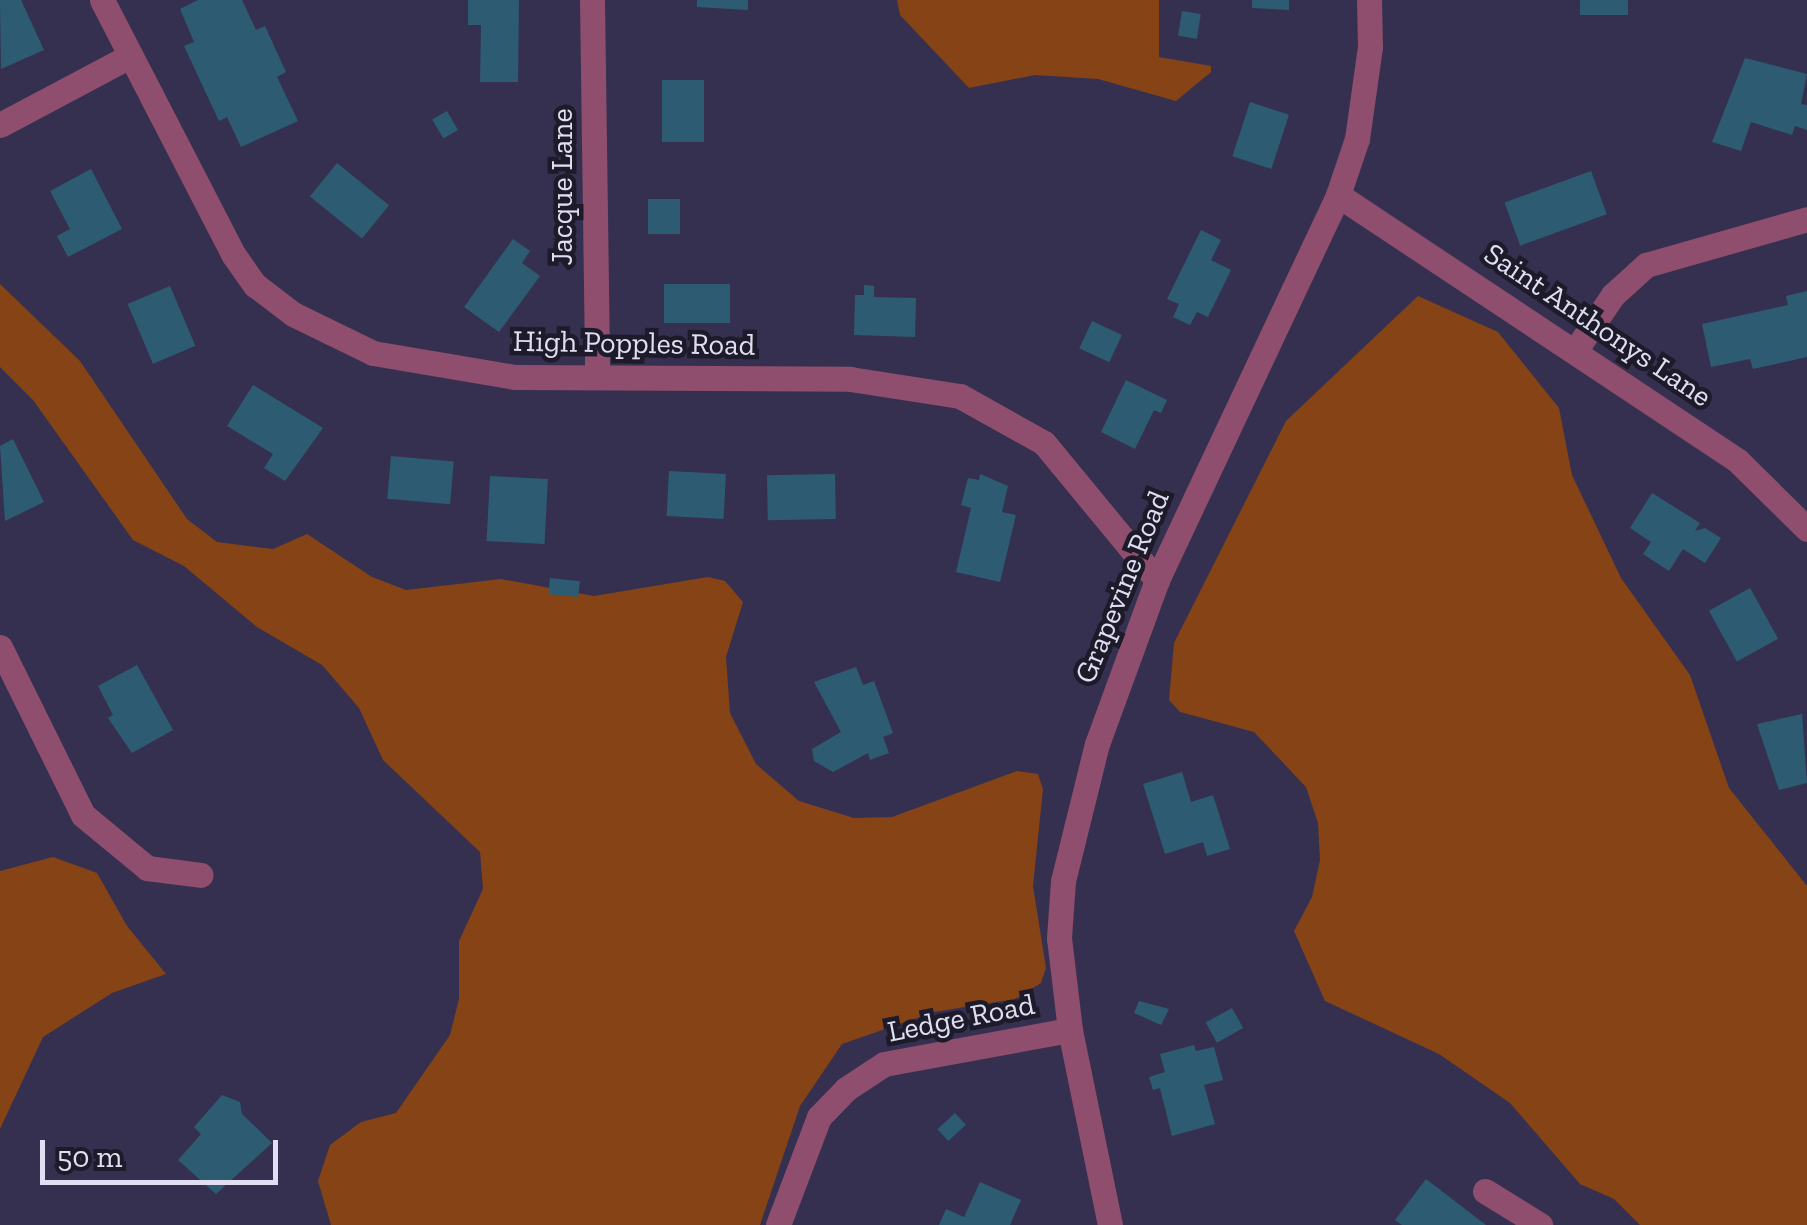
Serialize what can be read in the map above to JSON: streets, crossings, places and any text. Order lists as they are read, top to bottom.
{
  "streets": {
    "street": [
      "Jacque Lane",
      "Saint Anthonys Lane",
      "High Popples Road",
      "Grapevine Road",
      "Ledge Road"
    ]
  },
  "crossings": [
    ["Jacque Lane", "High Popples Road"],
    ["Saint Anthonys Lane", "Grapevine Road"],
    ["High Popples Road", "Grapevine Road"],
    ["Grapevine Road", "Ledge Road"]
  ],
  "scale_bar": "50 m"
}
